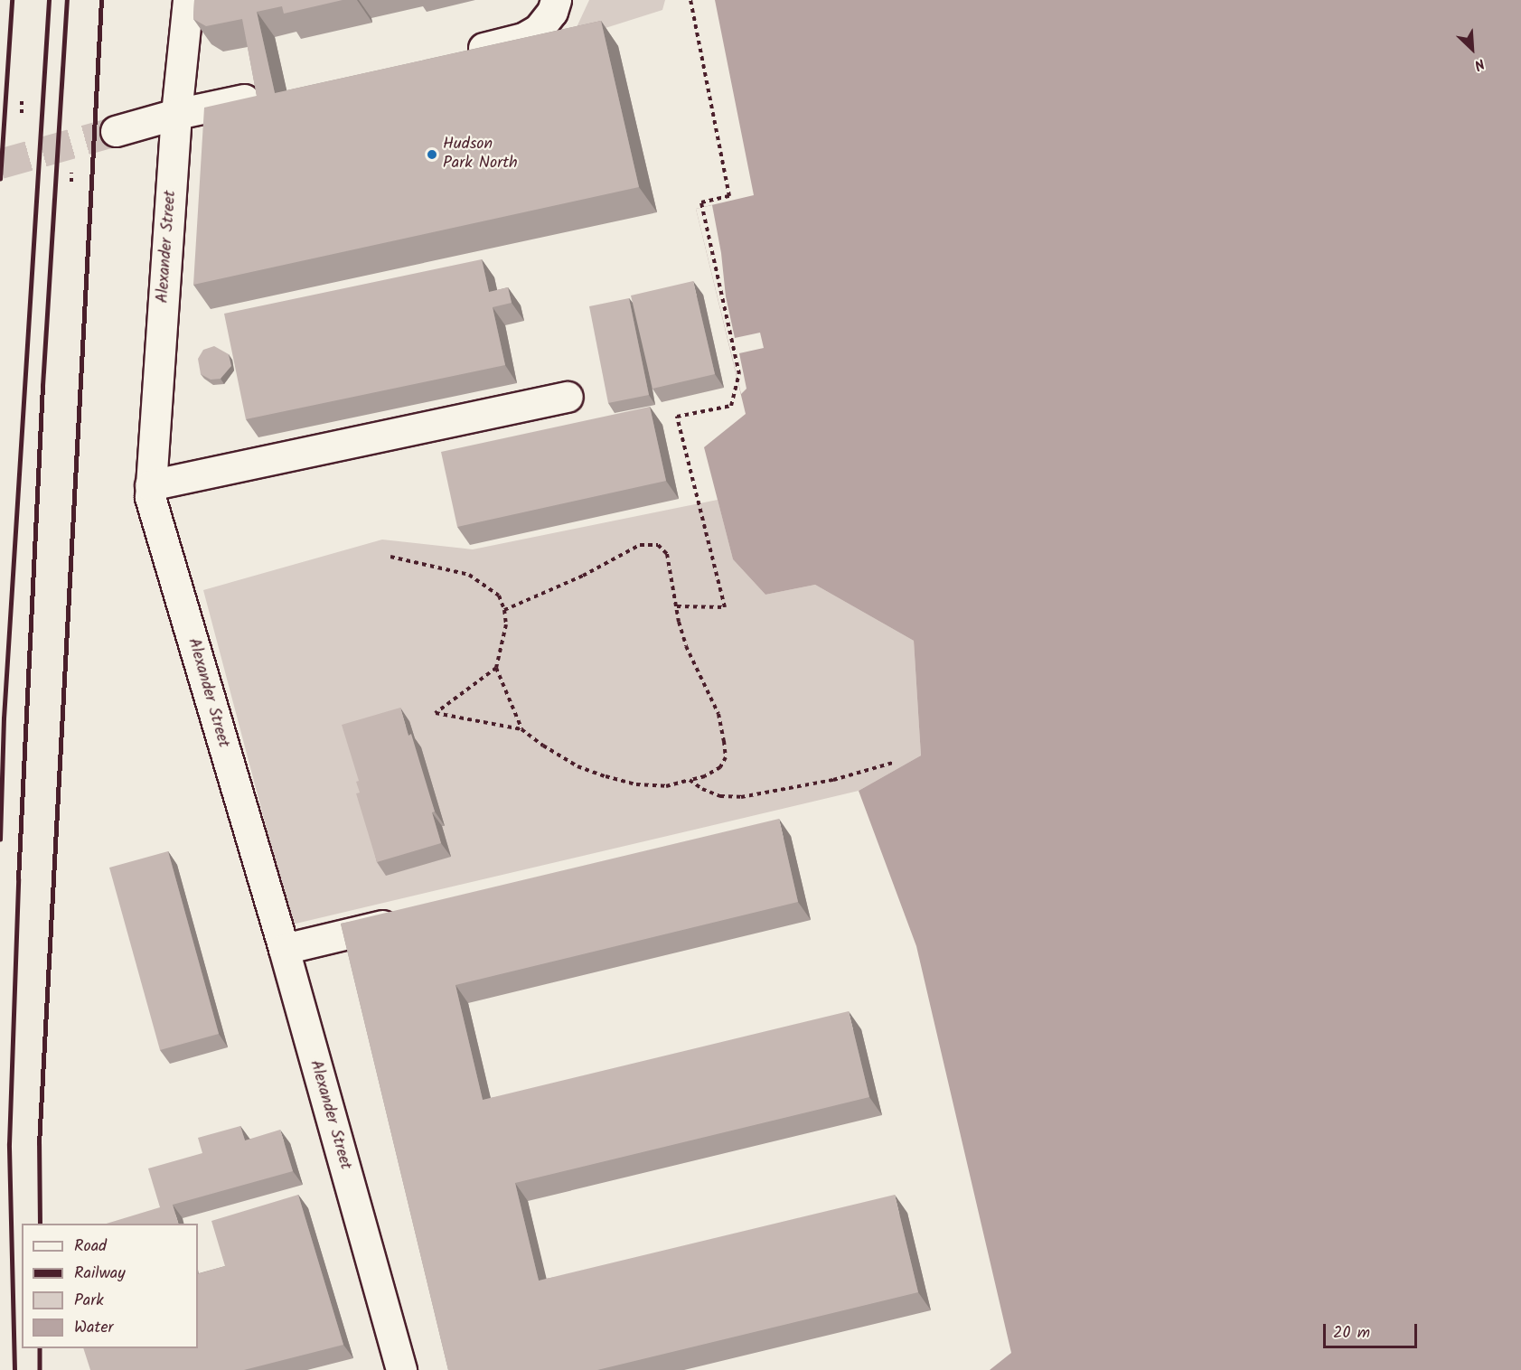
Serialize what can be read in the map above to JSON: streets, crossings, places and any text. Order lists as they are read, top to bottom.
{
  "streets": {
    "street": ["Alexander Street"]
  },
  "places": ["Hudson Park North"],
  "legend": [
    "Road",
    "Railway",
    "Park",
    "Water"
  ],
  "scale_bar": "20 m",
  "north": "bottom right"
}
